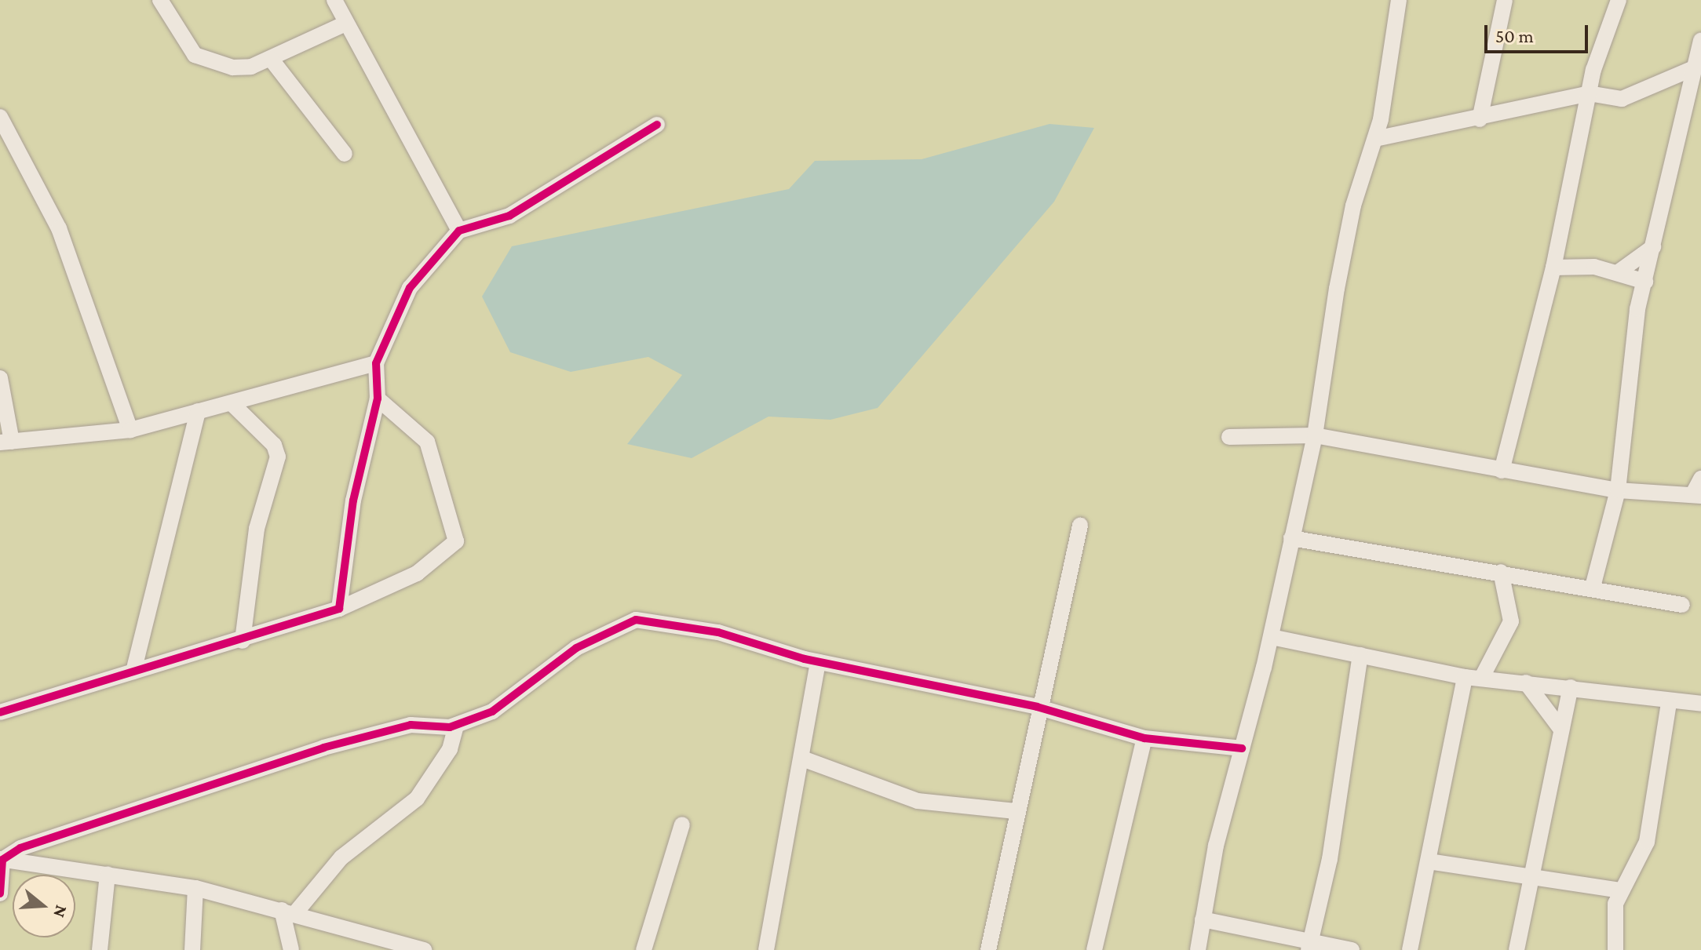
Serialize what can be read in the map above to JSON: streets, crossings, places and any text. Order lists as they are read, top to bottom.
{
  "scale_bar": "50 m",
  "north": "right"
}
